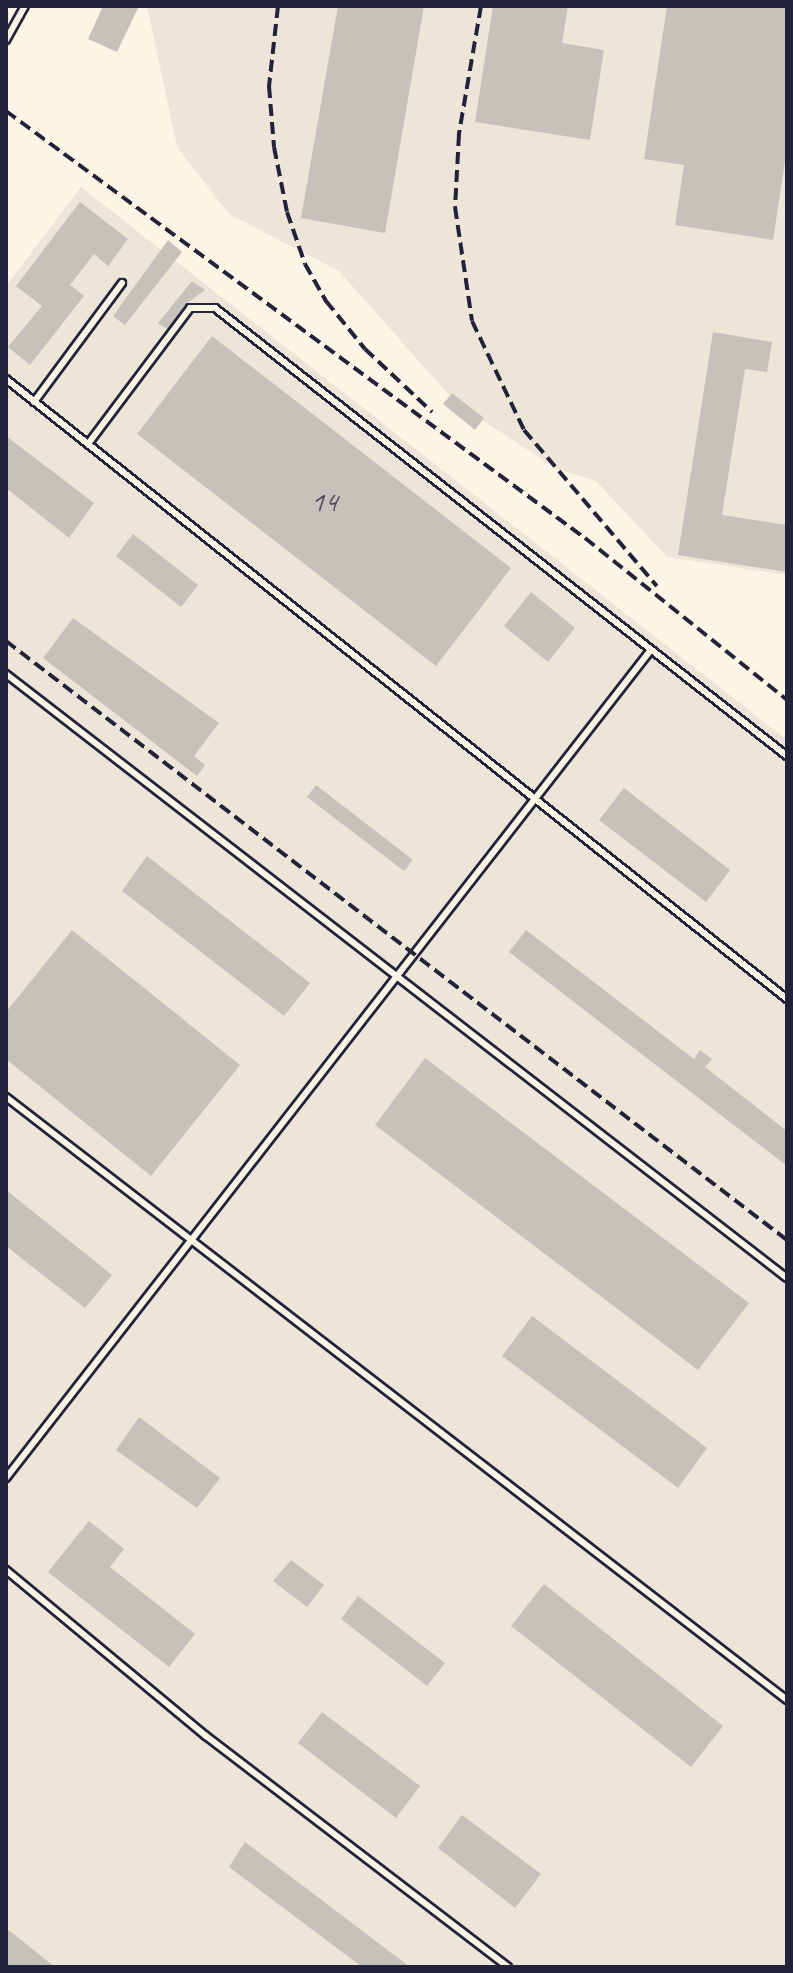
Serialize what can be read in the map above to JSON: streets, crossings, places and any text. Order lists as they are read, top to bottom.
{
  "house_numbers": ["14"]
}
